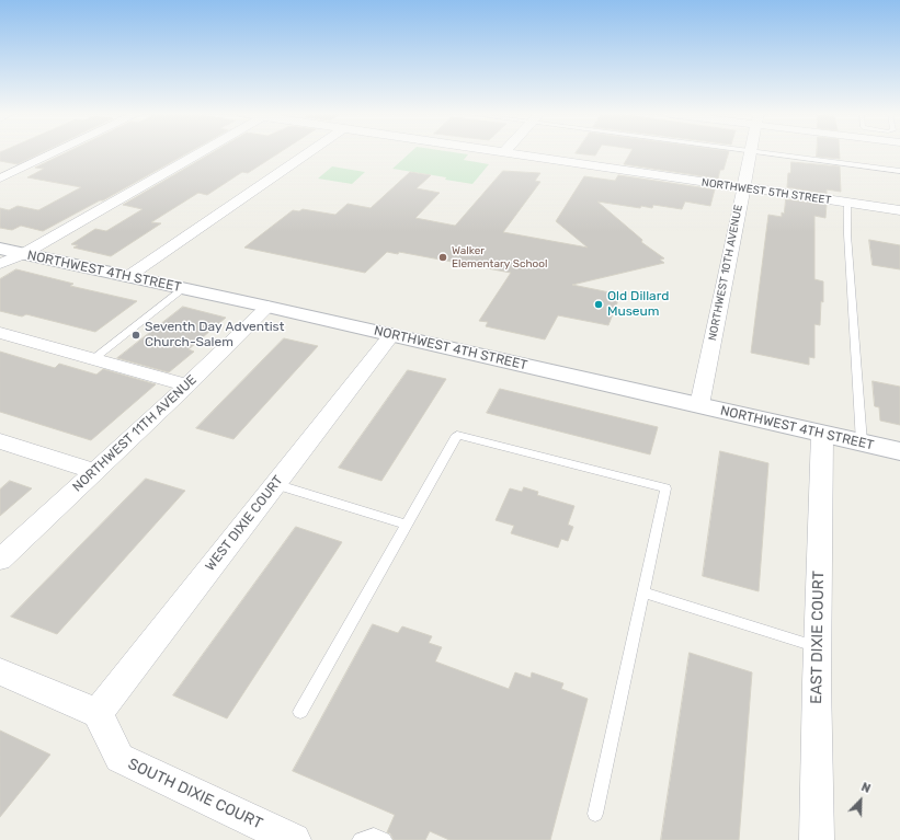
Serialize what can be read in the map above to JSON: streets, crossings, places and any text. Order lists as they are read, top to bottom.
{
  "streets": {
    "street": [
      "NORTHWEST 5TH STREET",
      "NORTHWEST 4TH STREET",
      "NORTHWEST 10TH AVENUE",
      "NORTHWEST 11TH AVENUE",
      "WEST DIXIE COURT",
      "EAST DIXIE COURT",
      "SOUTH DIXIE COURT"
    ]
  },
  "crossings": [
    ["NORTHWEST 5TH STREET", "NORTHWEST 10TH AVENUE"],
    ["NORTHWEST 4TH STREET", "NORTHWEST 10TH AVENUE"],
    ["NORTHWEST 4TH STREET", "NORTHWEST 11TH AVENUE"],
    ["NORTHWEST 4TH STREET", "WEST DIXIE COURT"],
    ["NORTHWEST 4TH STREET", "EAST DIXIE COURT"],
    ["WEST DIXIE COURT", "SOUTH DIXIE COURT"]
  ],
  "places": ["Walker Elementary School", "Old Dillard Museum", "Seventh Day Adventist Church-Salem"],
  "north": "top right"
}
